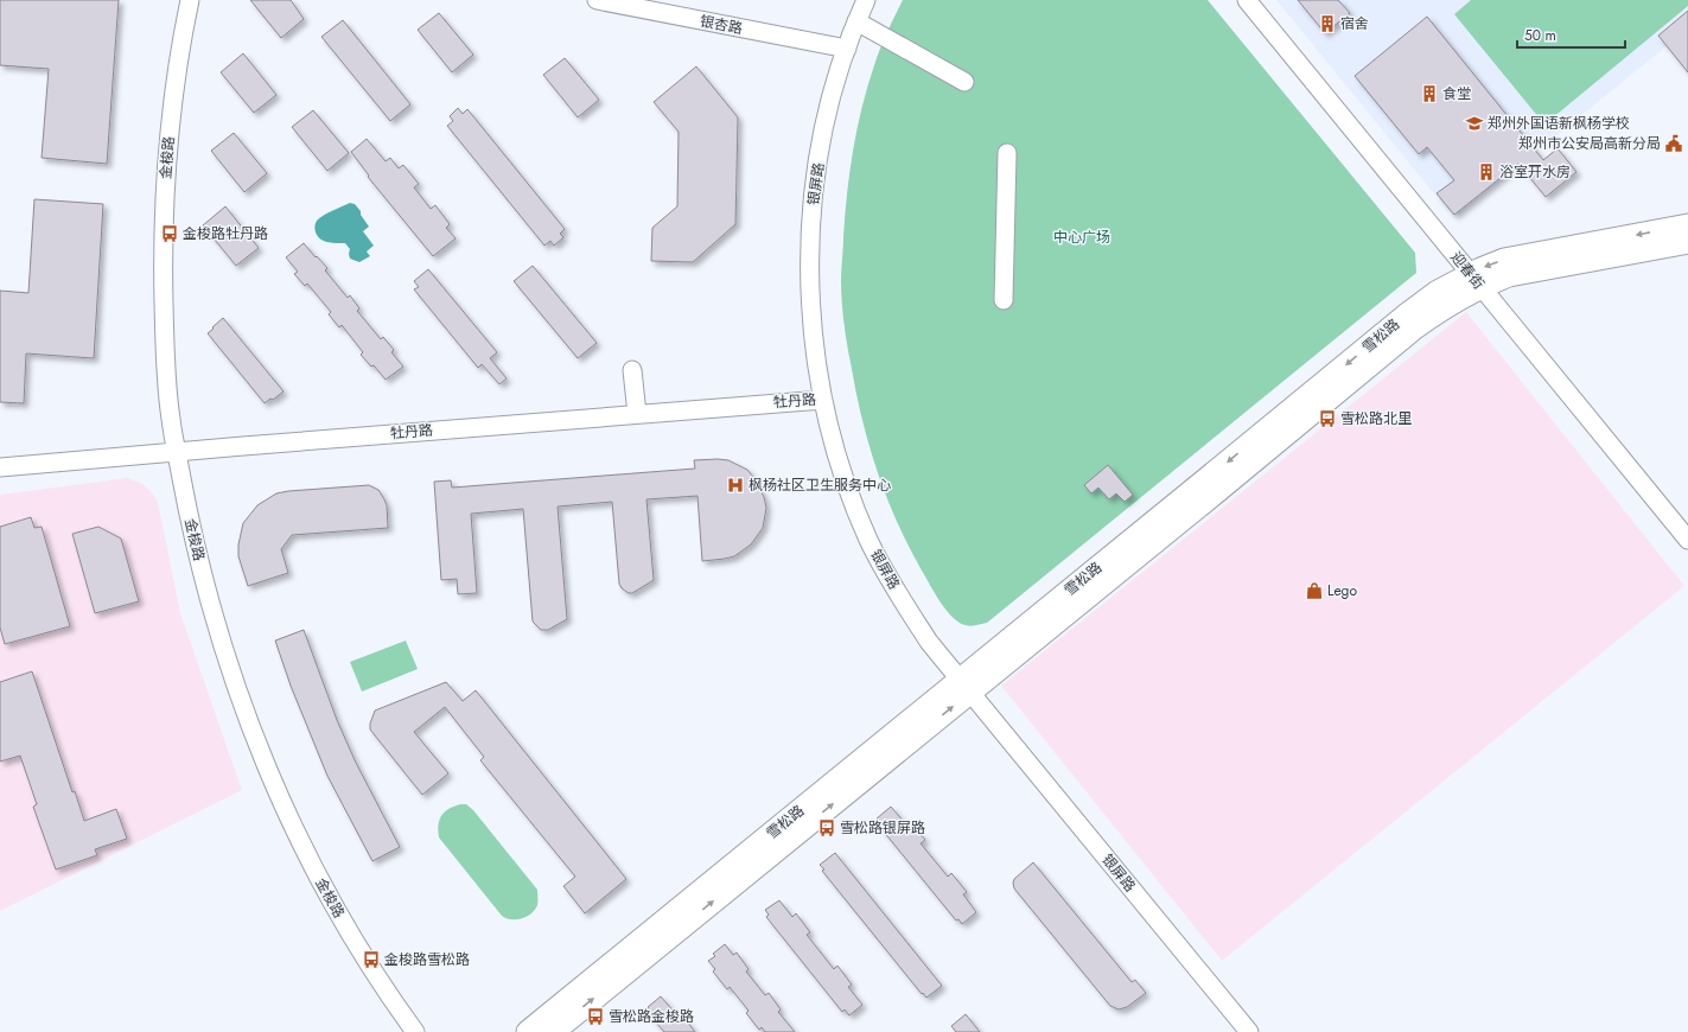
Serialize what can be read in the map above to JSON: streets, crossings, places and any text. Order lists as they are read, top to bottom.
{
  "streets": {
    "main road": ["雪松路"],
    "street": [
      "银杏路",
      "金梭路",
      "银屏路",
      "迎春街",
      "牡丹路"
    ]
  },
  "crossings": [
    ["银杏路", "银屏路"],
    ["金梭路", "牡丹路"],
    ["银屏路", "雪松路"],
    ["银屏路", "牡丹路"],
    ["迎春街", "雪松路"]
  ],
  "parks": ["中心广场"],
  "places": {
    "building": ["宿舍", "食堂", "浴室开水房"],
    "school or university": ["郑州外国语新枫杨学校"],
    "public building": ["郑州市公安局高新分局"],
    "bus stop": [
      "金梭路牡丹路",
      "雪松路北里",
      "雪松路银屏路",
      "金梭路雪松路",
      "雪松路金梭路"
    ],
    "hospital": ["枫杨社区卫生服务中心"],
    "shop": ["Lego"]
  },
  "scale_bar": "50 m"
}
